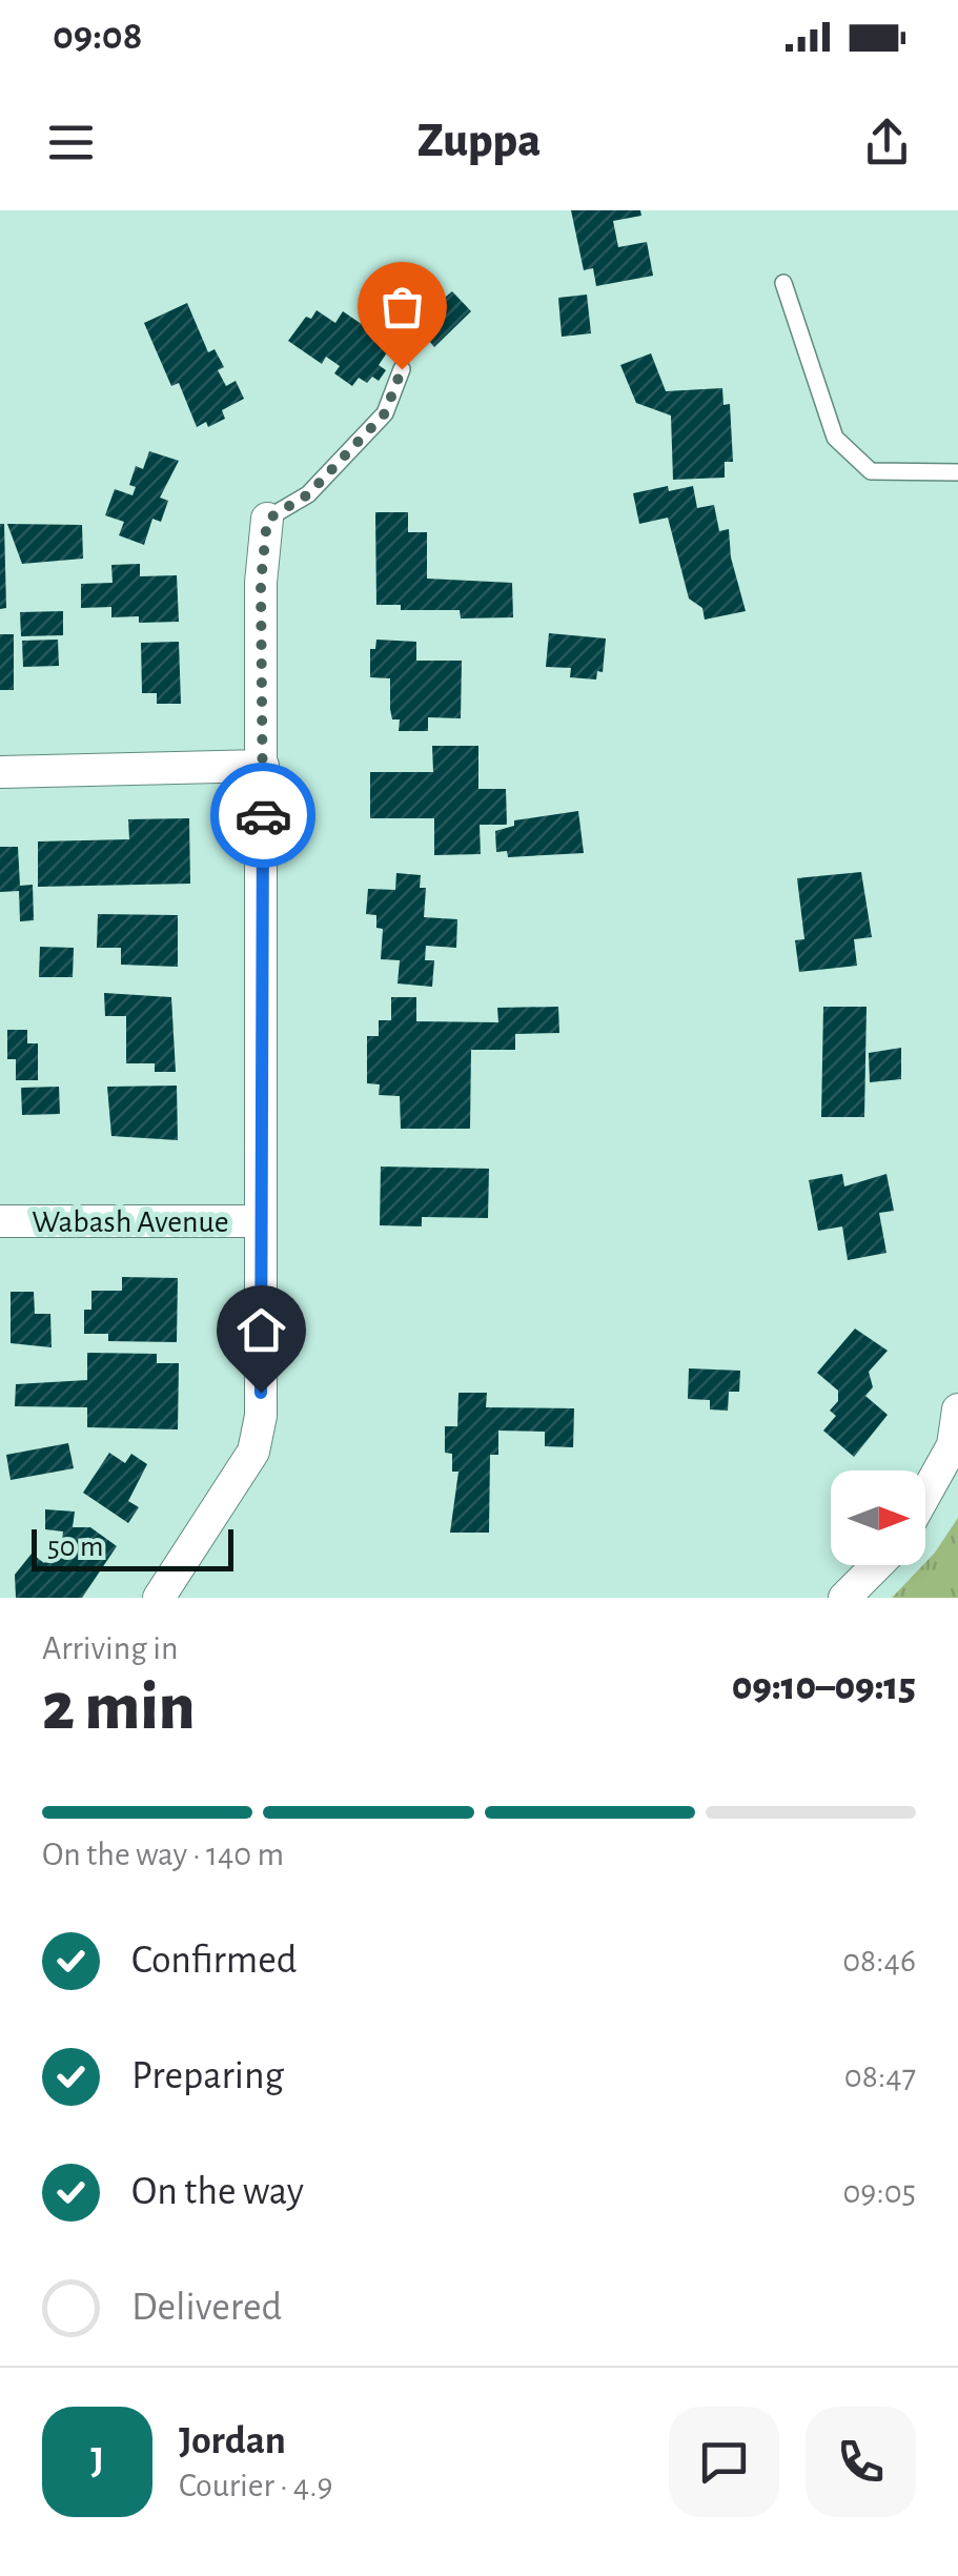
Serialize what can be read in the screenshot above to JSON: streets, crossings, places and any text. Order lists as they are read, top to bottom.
{
  "streets": {
    "street": ["Wabash Avenue"]
  },
  "scale_bar": "50 m",
  "north": "right",
  "page": {
    "status": "09:08",
    "header": "Zuppa",
    "scale": "50 m",
    "heading": ["2 min", "Arriving in", "09:10–09:15"],
    "panel": ["Jordan", "Courier · 4.9"],
    "bar": "On the way · 140 m",
    "list": [
      ["Confirmed", "08:46"],
      ["Preparing", "08:47"],
      ["On the way", "09:05"],
      "Delivered"
    ],
    "round": "J"
  }
}
